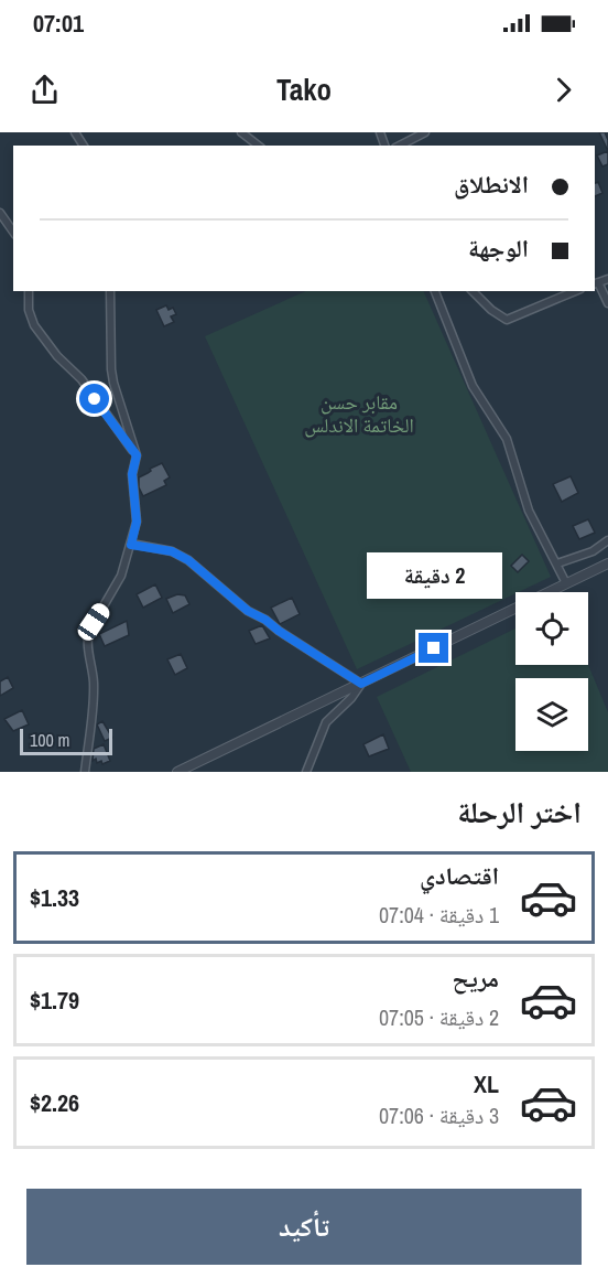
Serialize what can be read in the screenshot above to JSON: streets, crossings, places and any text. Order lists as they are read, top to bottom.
{
  "parks": ["مقابر حسن الخاتمة الاندلس"],
  "scale_bar": "100 m",
  "page": {
    "status": "07:01",
    "header": "Tako",
    "banner": ["الانطلاق", "الوجهة"],
    "bubble": "2 دقيقة",
    "scale": "100 m",
    "heading": "اختر الرحلة",
    "list": [
      {
        "name": "اقتصادي",
        "note": "1 دقيقة · 07:04",
        "value": "$1.33"
      },
      {
        "name": "مريح",
        "note": "2 دقيقة · 07:05",
        "value": "$1.79"
      },
      {
        "name": "XL",
        "note": "3 دقيقة · 07:06",
        "value": "$2.26"
      }
    ],
    "buttons": "تأكيد"
  }
}
